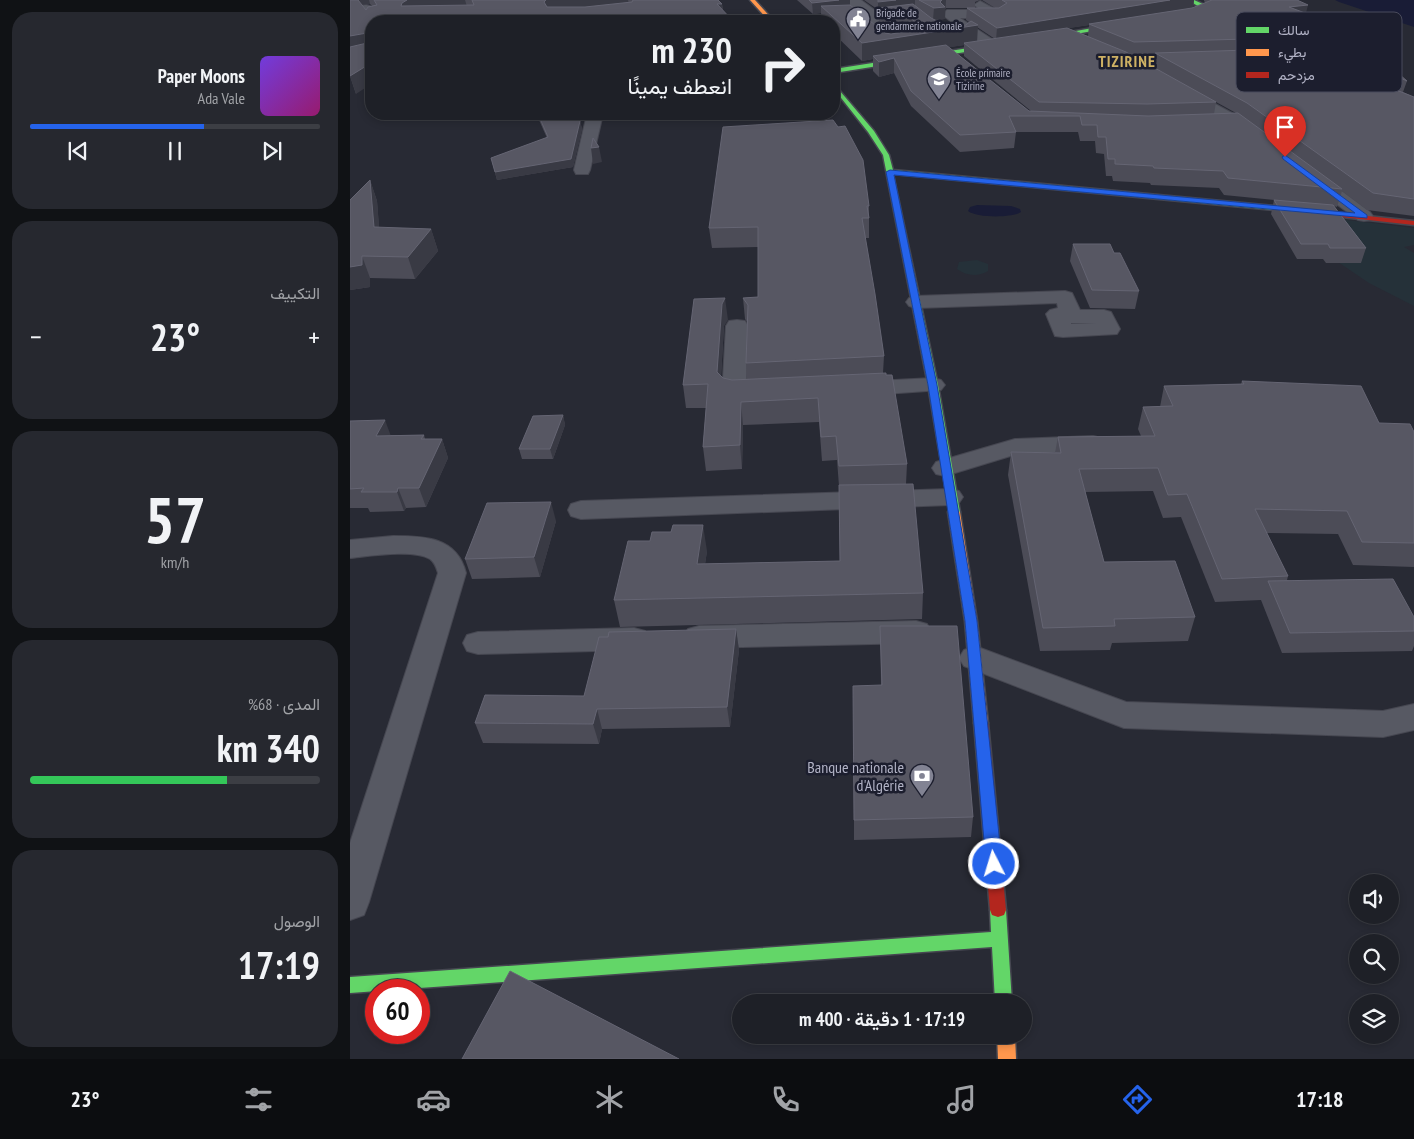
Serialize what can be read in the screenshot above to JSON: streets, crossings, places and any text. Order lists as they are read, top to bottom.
{
  "districts": ["TIZIRINE"],
  "places": {
    "public building": ["Brigade de gendarmerie nationale"],
    "school or university": ["École primaire Tizirine"],
    "bank": ["Banque nationale d'Algérie"]
  },
  "legend": ["سالك", "بطيء", "مزدحم"],
  "page": {
    "turn": ["230 m", "انعطف يمينًا"],
    "song": ["Paper Moons", "Ada Vale"],
    "tile": [
      "التكييف",
      ["57", "km/h"],
      ["المدى · 68%", "340 km"],
      ["الوصول", "17:19"]
    ],
    "heat": ["−", "23°", "+"],
    "limit": "60",
    "trip": "17:19 · 1 دقيقة · 400 m",
    "tabs": ["17:18", "23°"]
  }
}
